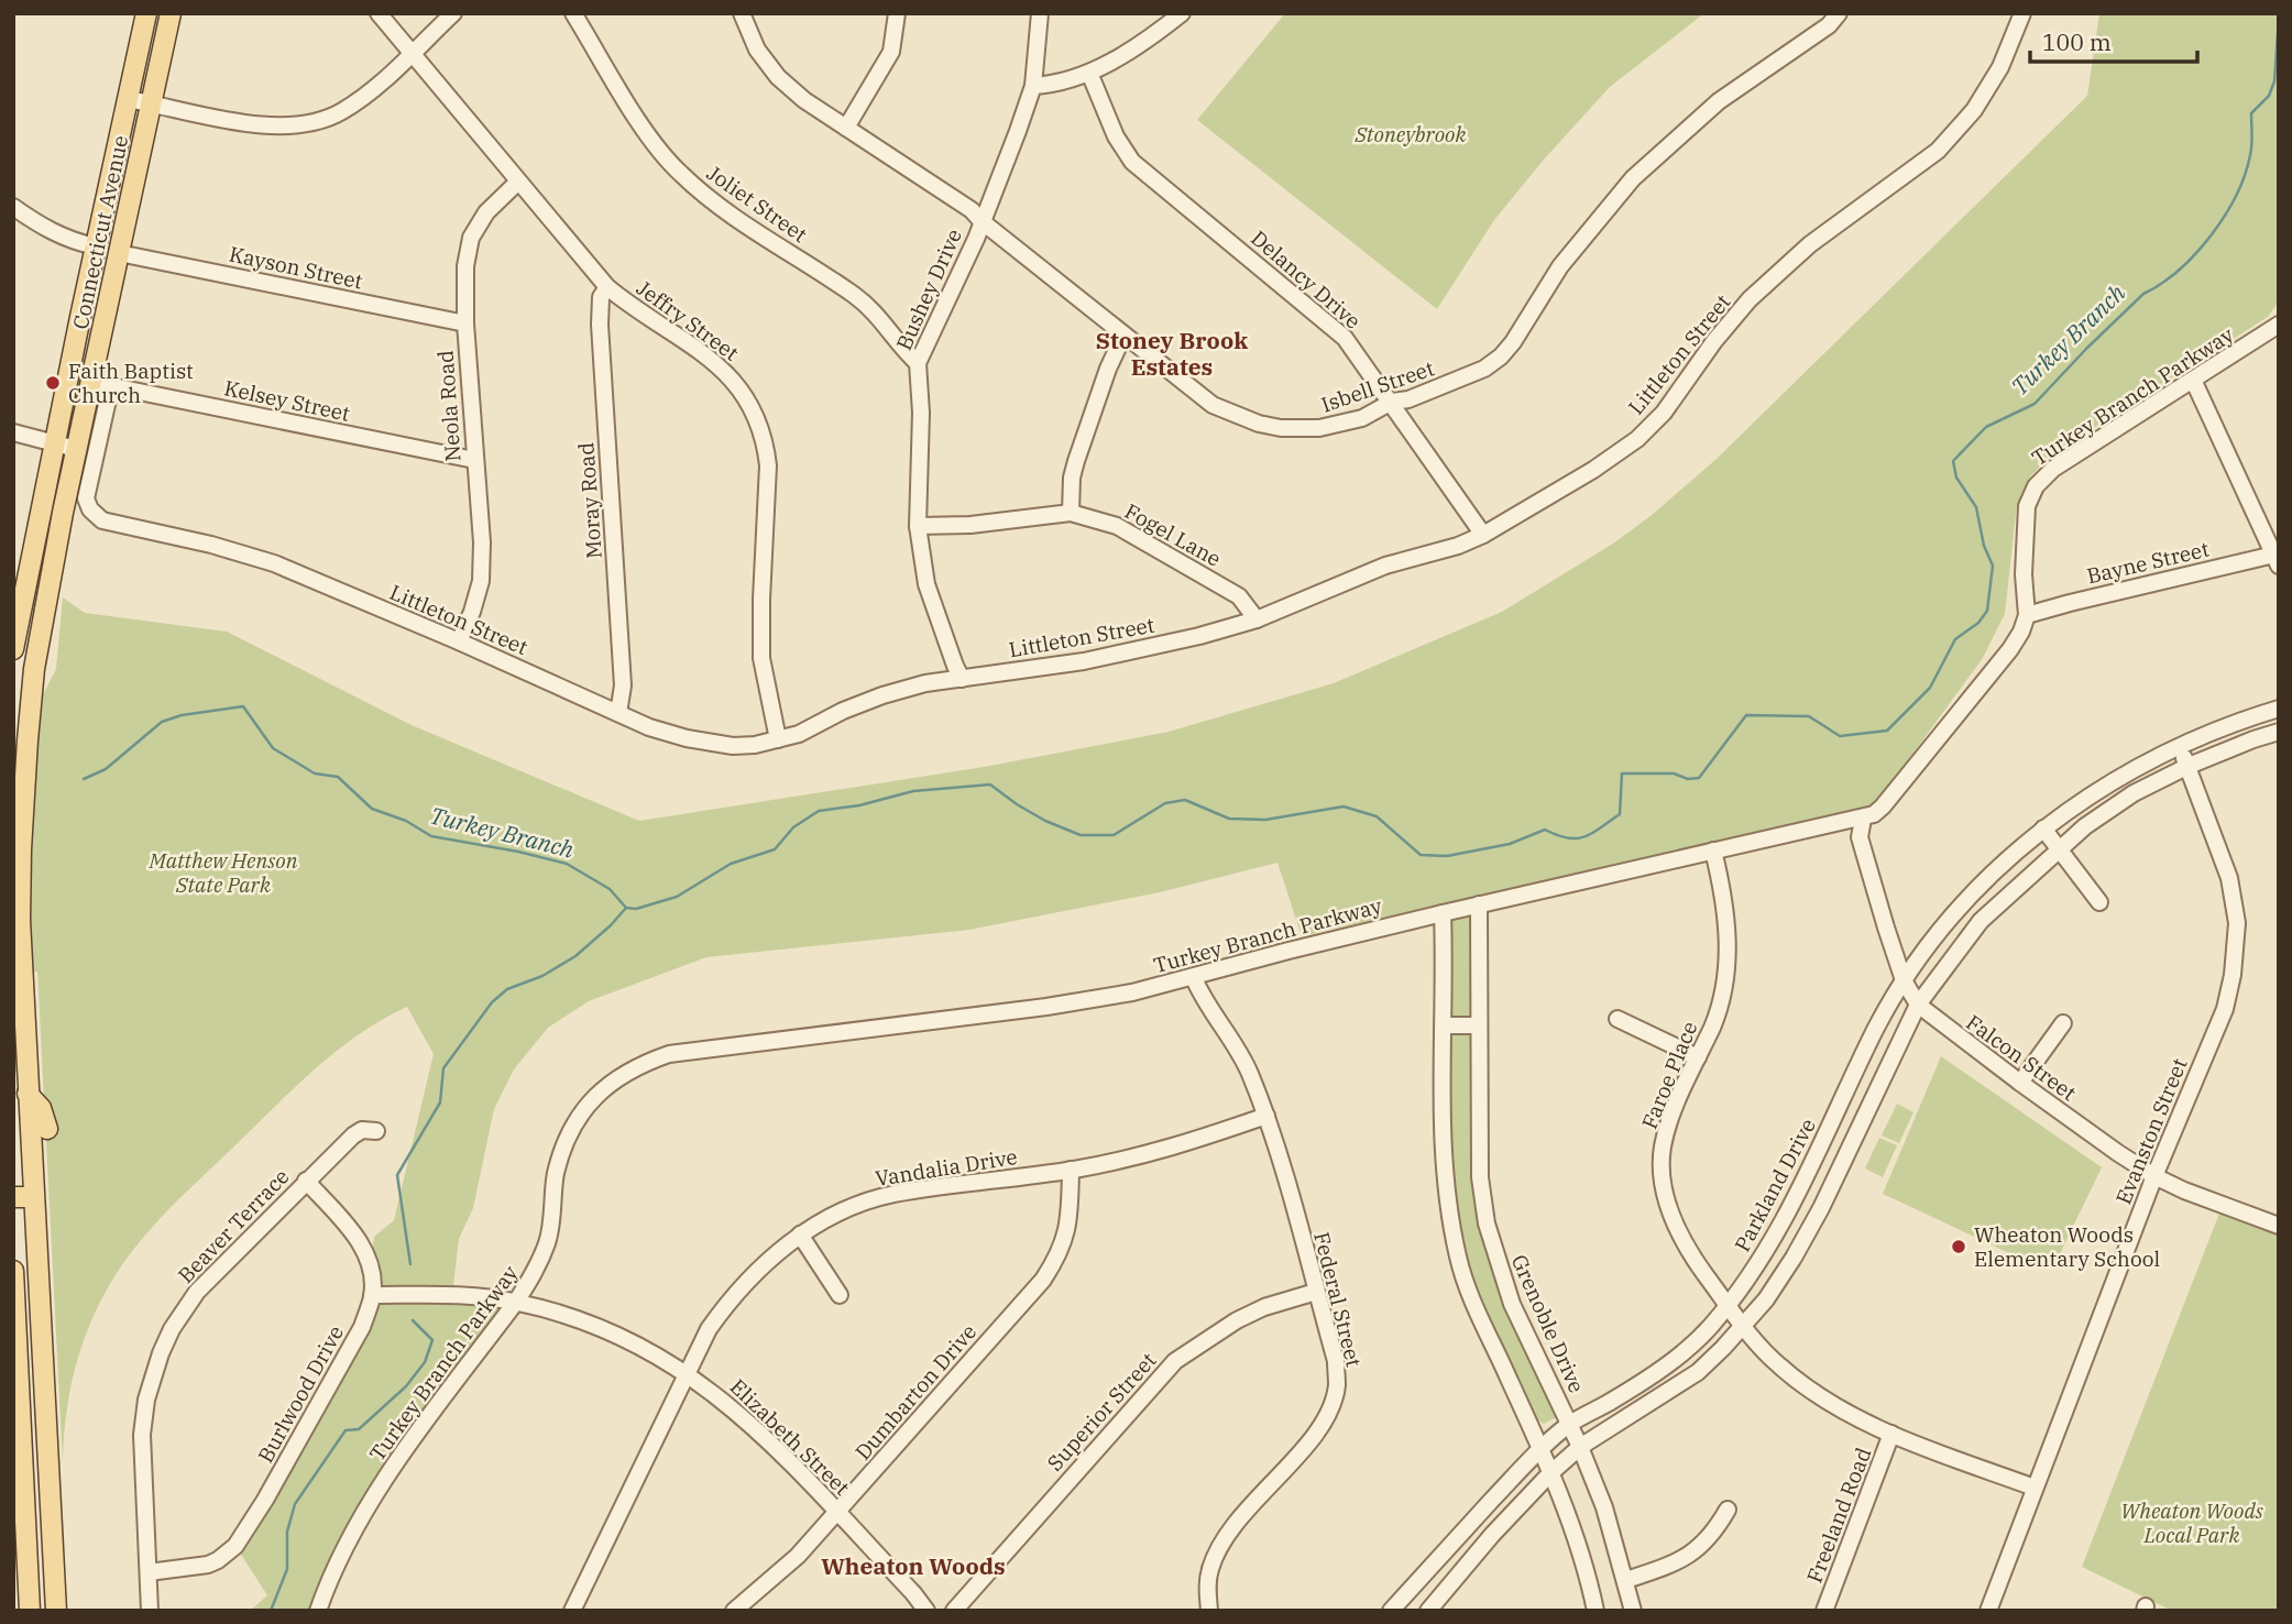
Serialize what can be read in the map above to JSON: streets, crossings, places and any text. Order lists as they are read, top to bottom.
{
  "streets": {
    "main road": ["Connecticut Avenue"],
    "street": [
      "Joliet Street",
      "Kayson Street",
      "Delancy Drive",
      "Bushey Drive",
      "Jeffry Street",
      "Littleton Street",
      "Isbell Street",
      "Turkey Branch Parkway",
      "Kelsey Street",
      "Neola Road",
      "Moray Road",
      "Fogel Lane",
      "Bayne Street",
      "Falcon Street",
      "Faroe Place",
      "Evanston Street",
      "Vandalia Drive",
      "Parkland Drive",
      "Beaver Terrace",
      "Federal Street",
      "Grenoble Drive",
      "Dumbarton Drive",
      "Burlwood Drive",
      "Superior Street",
      "Elizabeth Street",
      "Freeland Road"
    ]
  },
  "crossings": [
    ["Joliet Street", "Bushey Drive"],
    ["Connecticut Avenue", "Kayson Street"],
    ["Connecticut Avenue", "Littleton Street"],
    ["Connecticut Avenue", "Kelsey Street"],
    ["Kayson Street", "Neola Road"],
    ["Delancy Drive", "Littleton Street"],
    ["Delancy Drive", "Isbell Street"],
    ["Bushey Drive", "Littleton Street"],
    ["Bushey Drive", "Isbell Street"],
    ["Bushey Drive", "Fogel Lane"],
    ["Jeffry Street", "Littleton Street"],
    ["Jeffry Street", "Neola Road"],
    ["Jeffry Street", "Moray Road"],
    ["Littleton Street", "Kelsey Street"],
    ["Littleton Street", "Neola Road"],
    ["Littleton Street", "Moray Road"],
    ["Littleton Street", "Fogel Lane"],
    ["Turkey Branch Parkway", "Bayne Street"],
    ["Turkey Branch Parkway", "Falcon Street"],
    ["Turkey Branch Parkway", "Faroe Place"],
    ["Turkey Branch Parkway", "Federal Street"],
    ["Turkey Branch Parkway", "Grenoble Drive"],
    ["Turkey Branch Parkway", "Elizabeth Street"],
    ["Kelsey Street", "Neola Road"],
    ["Falcon Street", "Evanston Street"],
    ["Falcon Street", "Parkland Drive"],
    ["Faroe Place", "Evanston Street"],
    ["Faroe Place", "Parkland Drive"],
    ["Faroe Place", "Freeland Road"],
    ["Evanston Street", "Parkland Drive"],
    ["Vandalia Drive", "Federal Street"],
    ["Vandalia Drive", "Dumbarton Drive"],
    ["Vandalia Drive", "Elizabeth Street"],
    ["Parkland Drive", "Grenoble Drive"],
    ["Beaver Terrace", "Burlwood Drive"],
    ["Federal Street", "Superior Street"],
    ["Dumbarton Drive", "Elizabeth Street"],
    ["Burlwood Drive", "Elizabeth Street"]
  ],
  "districts": ["Stoney Brook Estates", "Wheaton Woods"],
  "water": ["Turkey Branch"],
  "parks": ["Stoneybrook", "Matthew Henson State Park", "Wheaton Woods Local Park"],
  "places": ["Faith Baptist Church", "Wheaton Woods Elementary School"],
  "scale_bar": "100 m"
}
